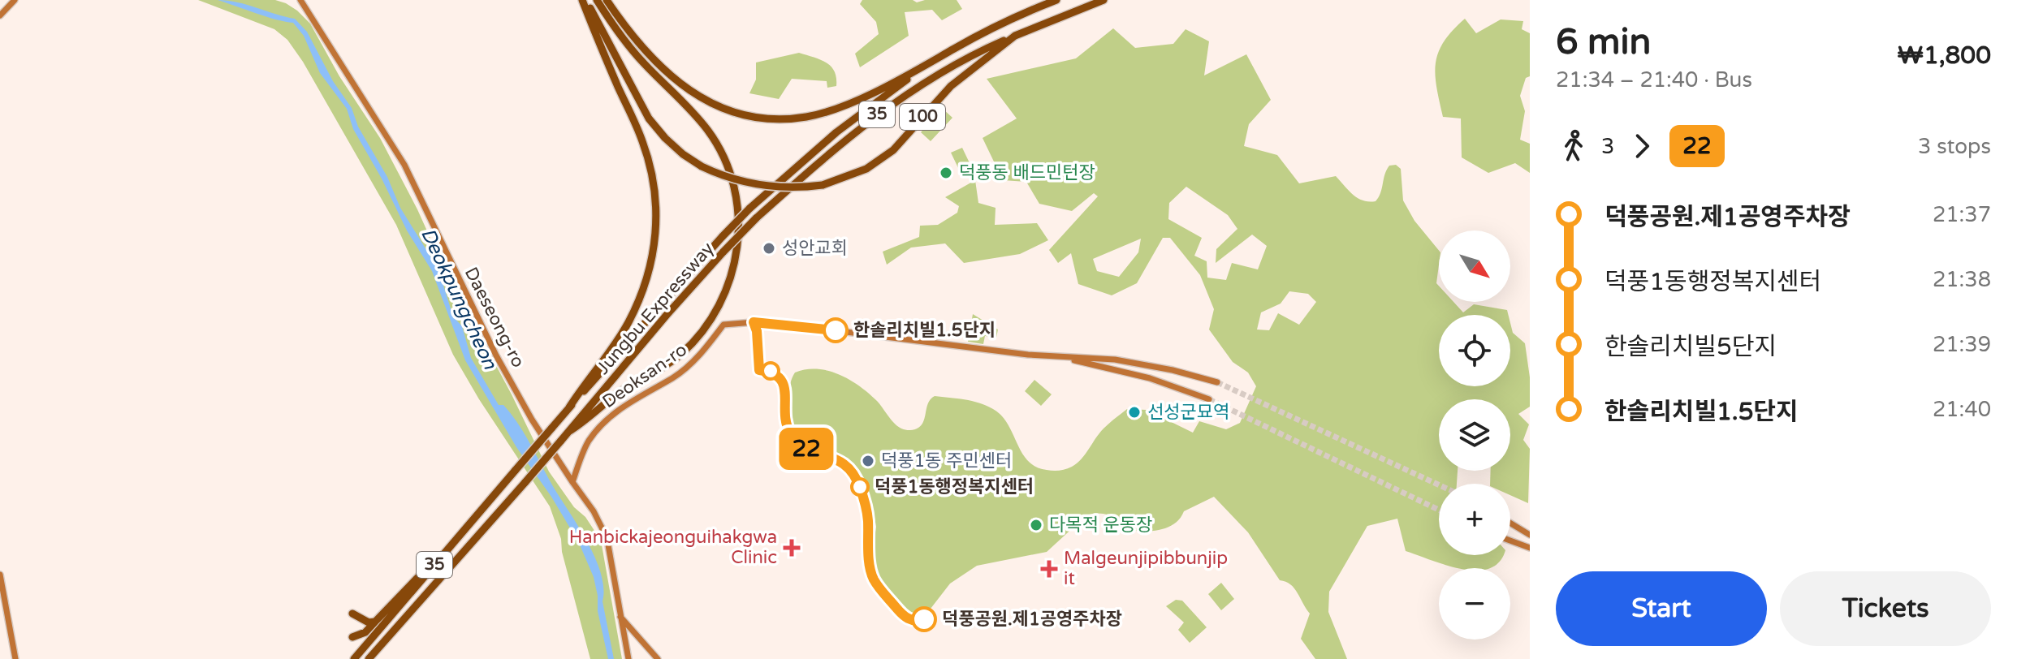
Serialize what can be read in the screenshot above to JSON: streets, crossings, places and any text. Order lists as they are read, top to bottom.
{
  "streets": {
    "highway": ["35", "100", "Jungbu Expressway"],
    "main road": ["Daeseong-ro", "Deoksan-ro"]
  },
  "crossings": [
    ["100", "Jungbu Expressway"],
    ["Daeseong-ro", "Deoksan-ro"]
  ],
  "water": ["Deokpungcheon"],
  "places": {
    "other": [
      "덕풍동 배드민턴장",
      "성안교회",
      "한솔리치빌1.5단지",
      "선성군묘역",
      "덕풍1동 주민센터",
      "덕풍1동행정복지센터",
      "다목적 운동장",
      "덕풍공원.제1공영주차장"
    ],
    "health": ["Hanbickajeonguihakgwa Clinic", "Malgeunjipibbunjip it"]
  },
  "lines": ["bus line 22"],
  "north": "bottom right",
  "page": {
    "on_map": "22",
    "heading": ["6 min", "21:34 – 21:40 · Bus", "₩1,800"],
    "legs": ["3", "22", "3 stops"],
    "list": [
      {
        "name": "덕풍공원.제1공영주차장",
        "value": "21:37"
      },
      {
        "name": "덕풍1동행정복지센터",
        "value": "21:38"
      },
      {
        "name": "한솔리치빌5단지",
        "value": "21:39"
      },
      {
        "name": "한솔리치빌1.5단지",
        "value": "21:40"
      }
    ],
    "map_buttons": ["+", "−"],
    "buttons": ["Start", "Tickets"]
  }
}
